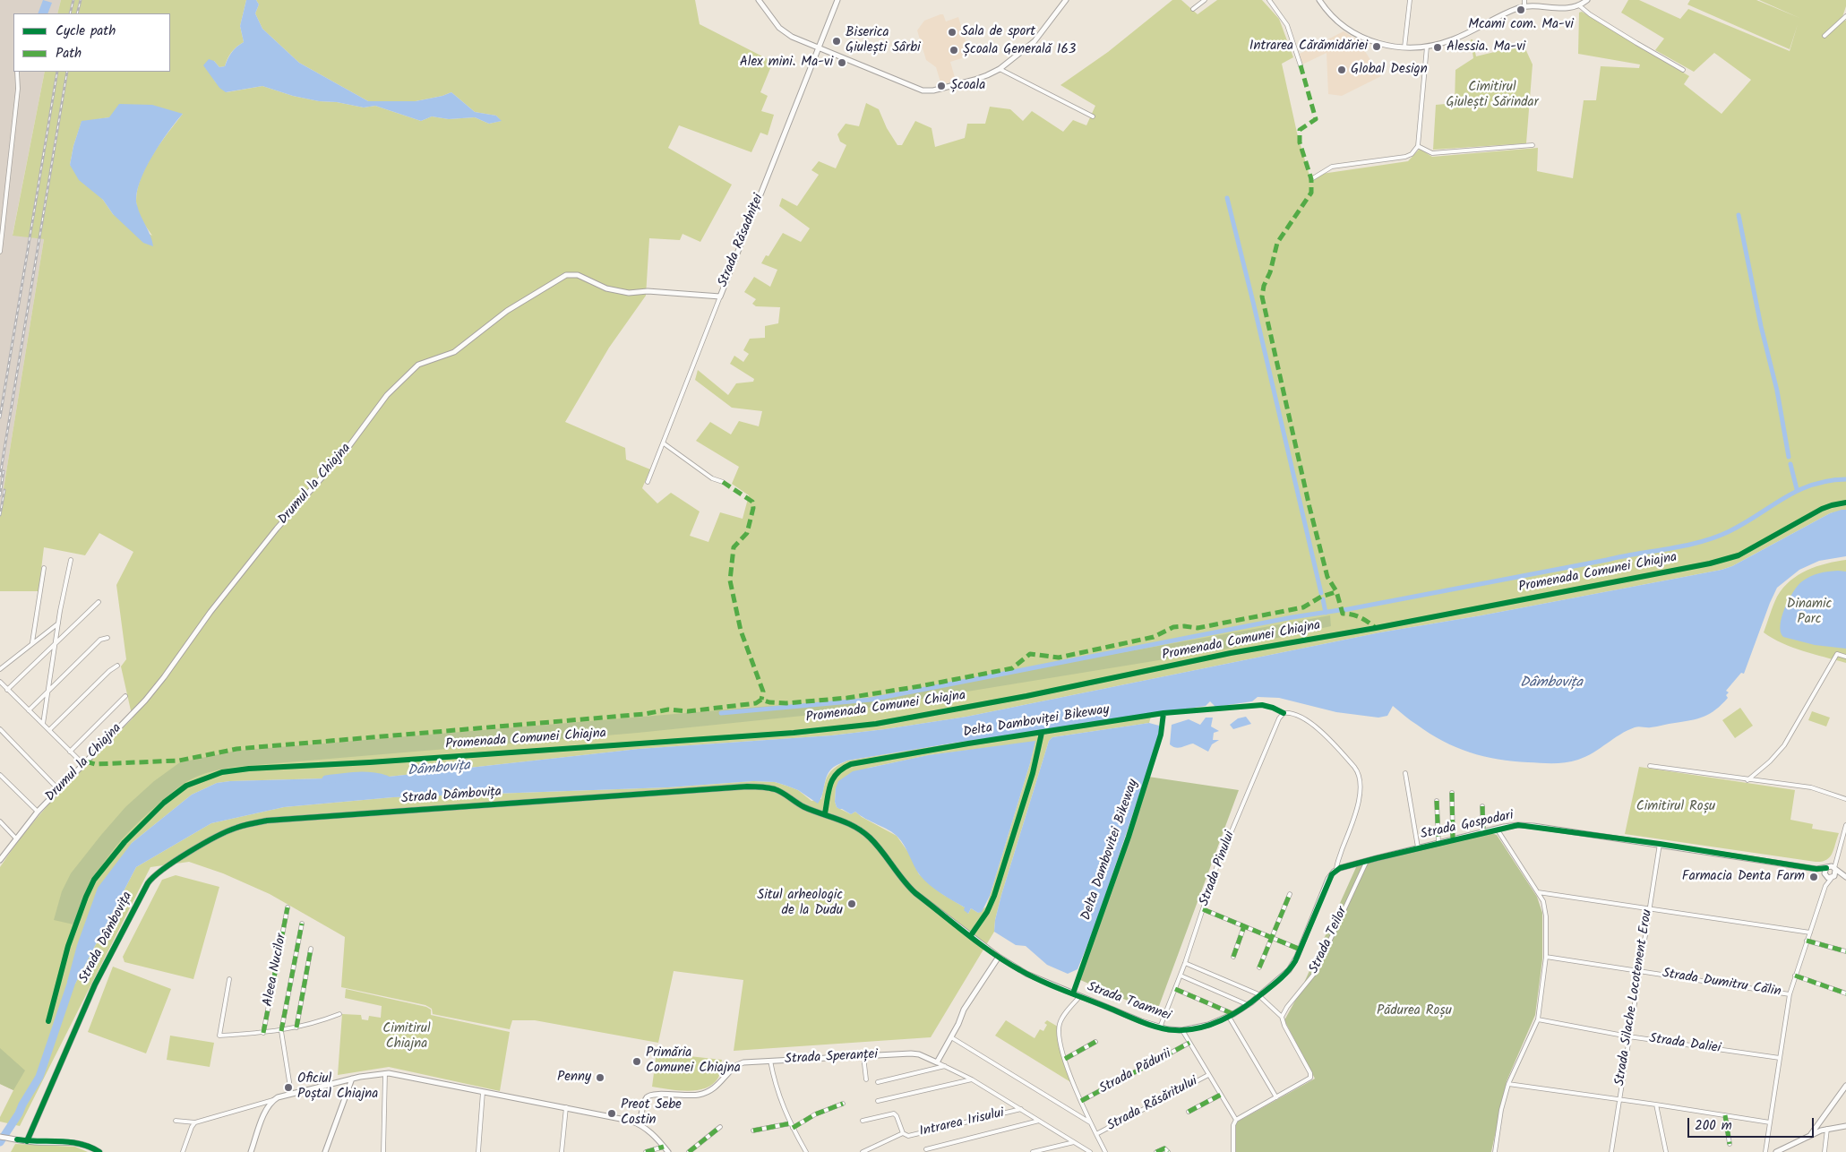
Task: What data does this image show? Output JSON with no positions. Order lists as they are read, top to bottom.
{
  "streets": {
    "street": [
      "Strada Răsadniței",
      "Drumul la Chiajna",
      "Strada Dâmbovița",
      "Strada Gospodari",
      "Strada Pinului",
      "Strada Teilor",
      "Aleea Nucilor",
      "Strada Dumitru Călin",
      "Strada Silache Locotenent Erou",
      "Strada Toamnei",
      "Strada Daliei",
      "Strada Speranței",
      "Strada Pădurii",
      "Strada Răsăritului",
      "Intrarea Irisului"
    ],
    "cycle path": ["Promenada Comunei Chiajna", "Delta Damboviței Bikeway", "Delta Dambovitei Bikeway"]
  },
  "crossings": [
    ["Strada Răsadniței", "Drumul la Chiajna"],
    ["Strada Dâmbovița", "Strada Toamnei"],
    ["Strada Gospodari", "Strada Pinului"],
    ["Strada Gospodari", "Strada Teilor"],
    ["Strada Gospodari", "Strada Silache Locotenent Erou"],
    ["Strada Pinului", "Strada Toamnei"],
    ["Strada Dumitru Călin", "Strada Silache Locotenent Erou"],
    ["Strada Silache Locotenent Erou", "Strada Daliei"],
    ["Strada Speranței", "Intrarea Irisului"]
  ],
  "water": ["Dâmbovița"],
  "parks": [
    "Cimitirul Giulești Sărindar",
    "Dinamic Parc",
    "Cimitirul Roșu",
    "Pădurea Roșu",
    "Cimitirul Chiajna"
  ],
  "places": [
    "Mcami com. Ma-vi",
    "Sala de sport",
    "Biserica Giulești Sârbi",
    "Intrarea Cărămidăriei",
    "Alessia. Ma-vi",
    "Școala Generală 163",
    "Alex mini. Ma-vi",
    "Global Design",
    "Școala",
    "Farmacia Denta Farm",
    "Situl arheologic de la Dudu",
    "Primăria Comunei Chiajna",
    "Penny",
    "Oficiul Poștal Chiajna",
    "Preot Sebe Costin"
  ],
  "legend": ["Cycle path", "Path"],
  "scale_bar": "200 m"
}
